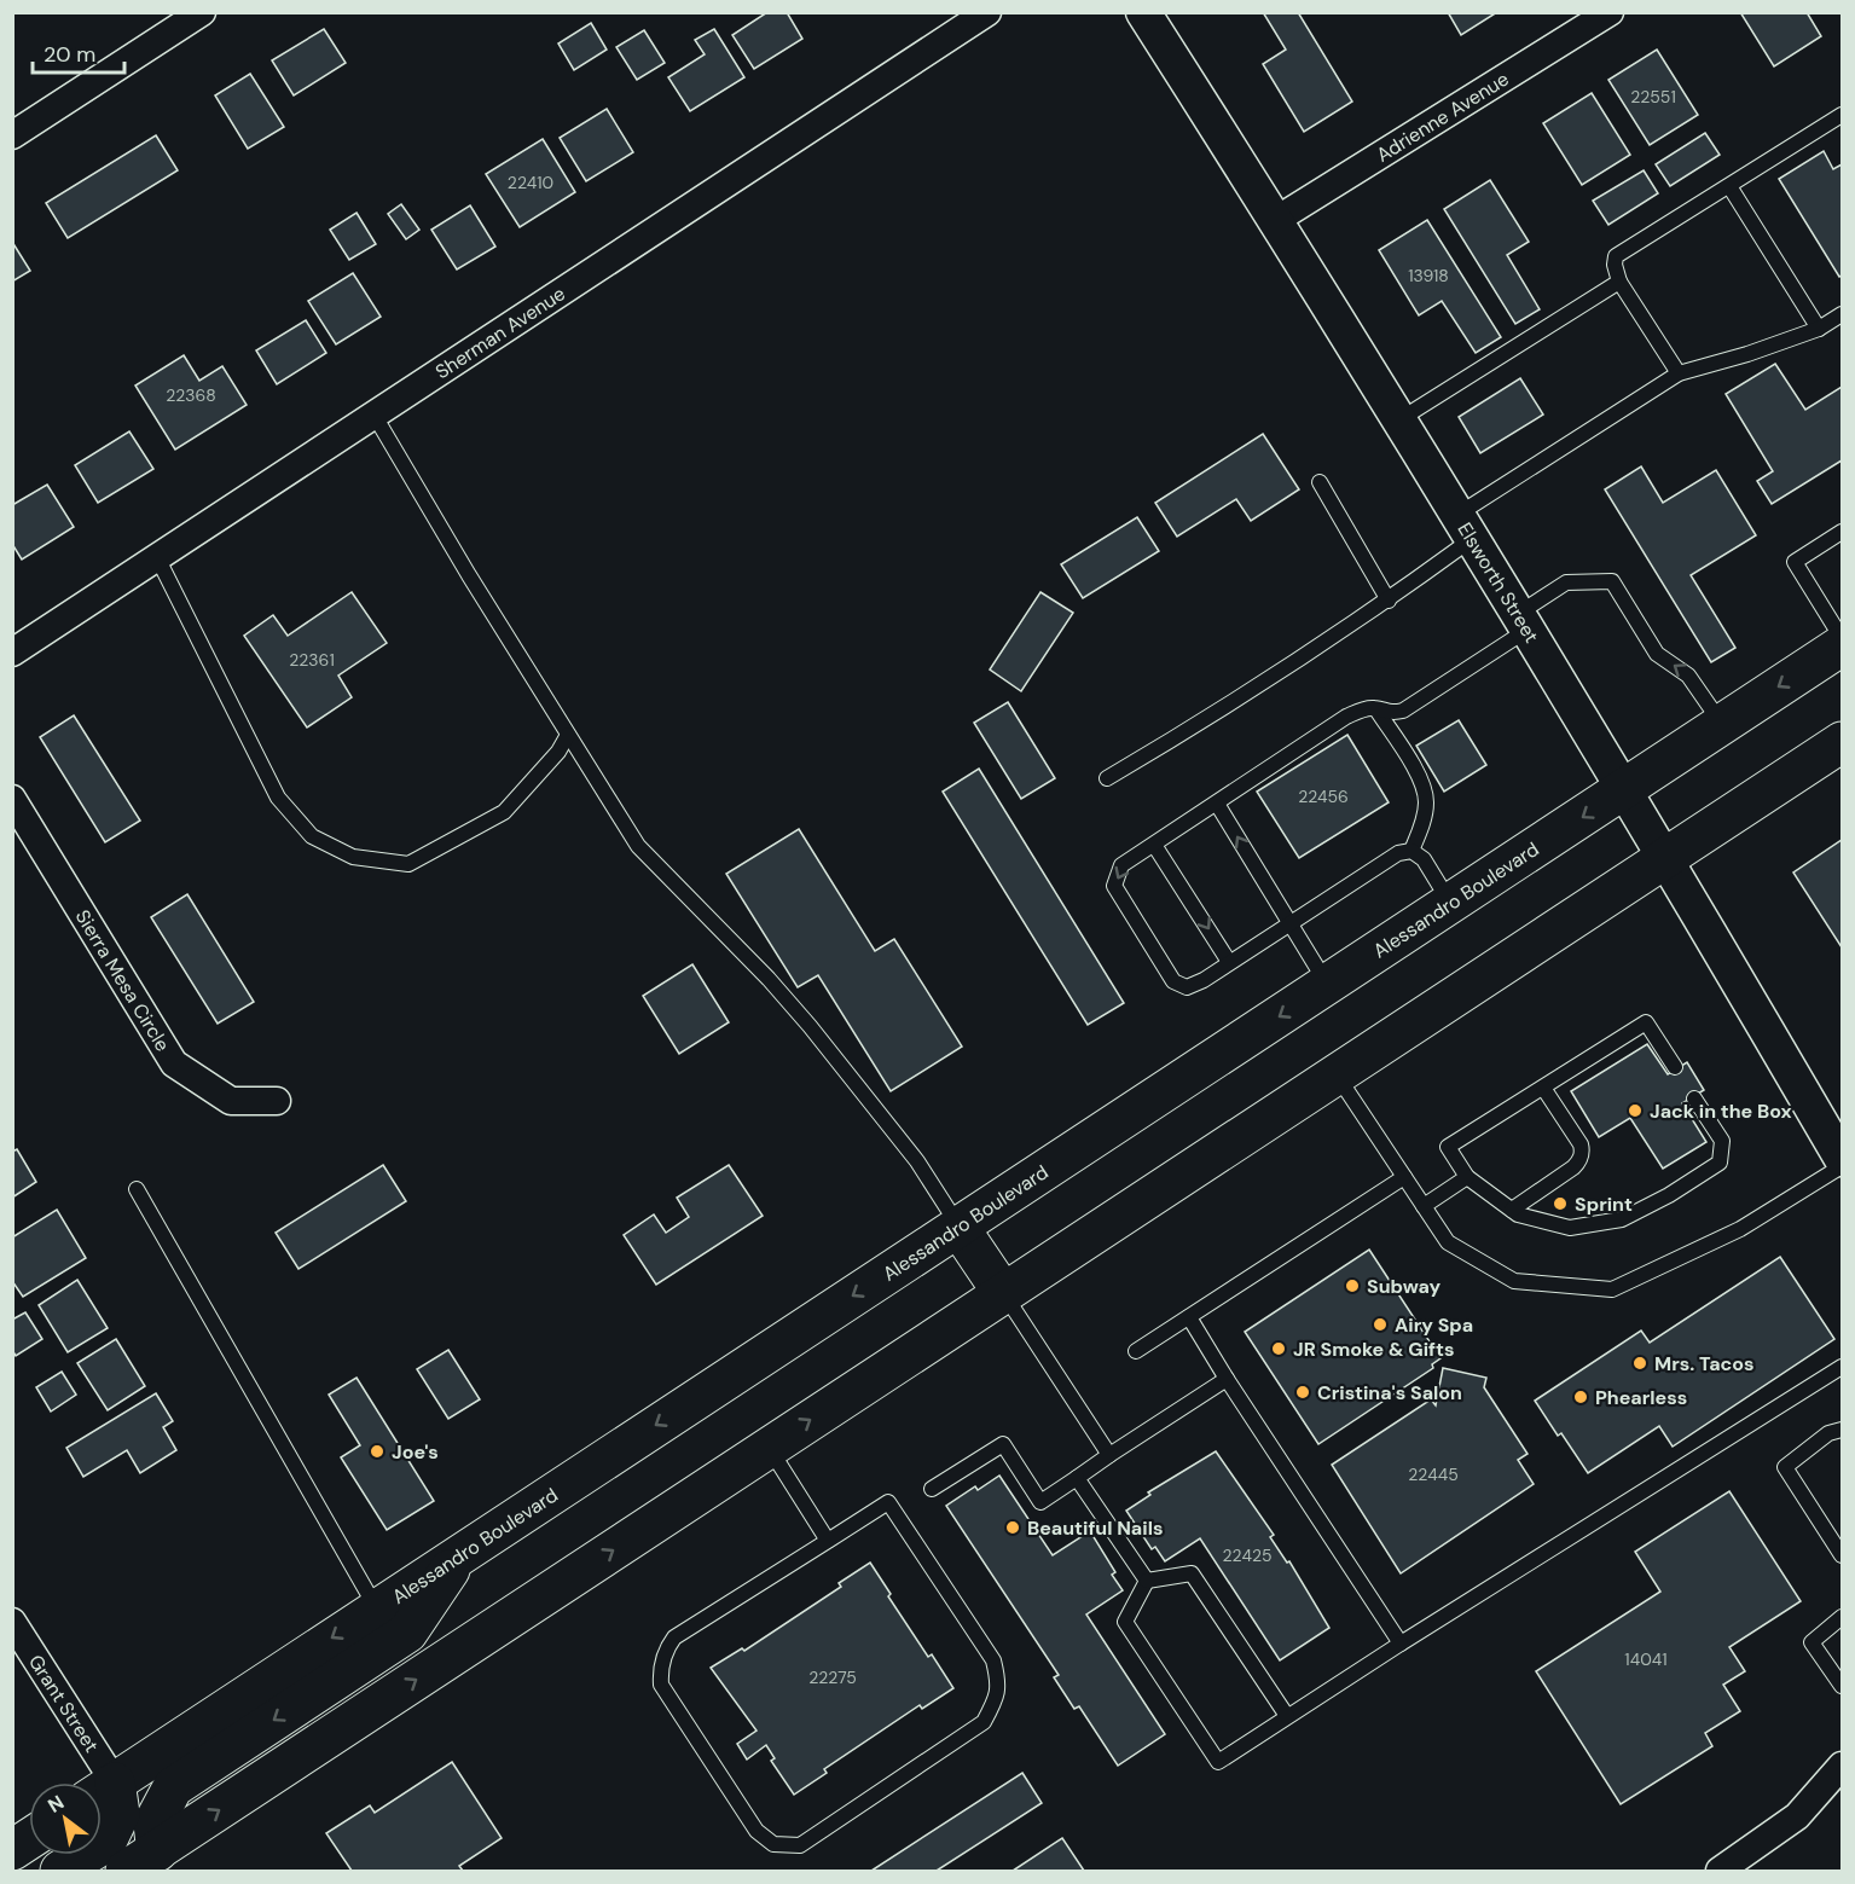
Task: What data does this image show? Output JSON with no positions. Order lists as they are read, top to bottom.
{
  "streets": {
    "main road": ["Alessandro Boulevard"],
    "street": [
      "Adrienne Avenue",
      "Sherman Avenue",
      "Elsworth Street",
      "Sierra Mesa Circle",
      "Grant Street"
    ]
  },
  "crossings": [
    ["Adrienne Avenue", "Elsworth Street"],
    ["Elsworth Street", "Alessandro Boulevard"]
  ],
  "places": [
    "Jack in the Box",
    "Sprint",
    "Subway",
    "Airy Spa",
    "JR Smoke & Gifts",
    "Mrs. Tacos",
    "Cristina's Salon",
    "Phearless",
    "Joe's",
    "Beautiful Nails"
  ],
  "house_numbers": [
    "22551",
    "22410",
    "13918",
    "22368",
    "22361",
    "22456",
    "22445",
    "22425",
    "14041",
    "22275"
  ],
  "scale_bar": "20 m",
  "north": "top left"
}
